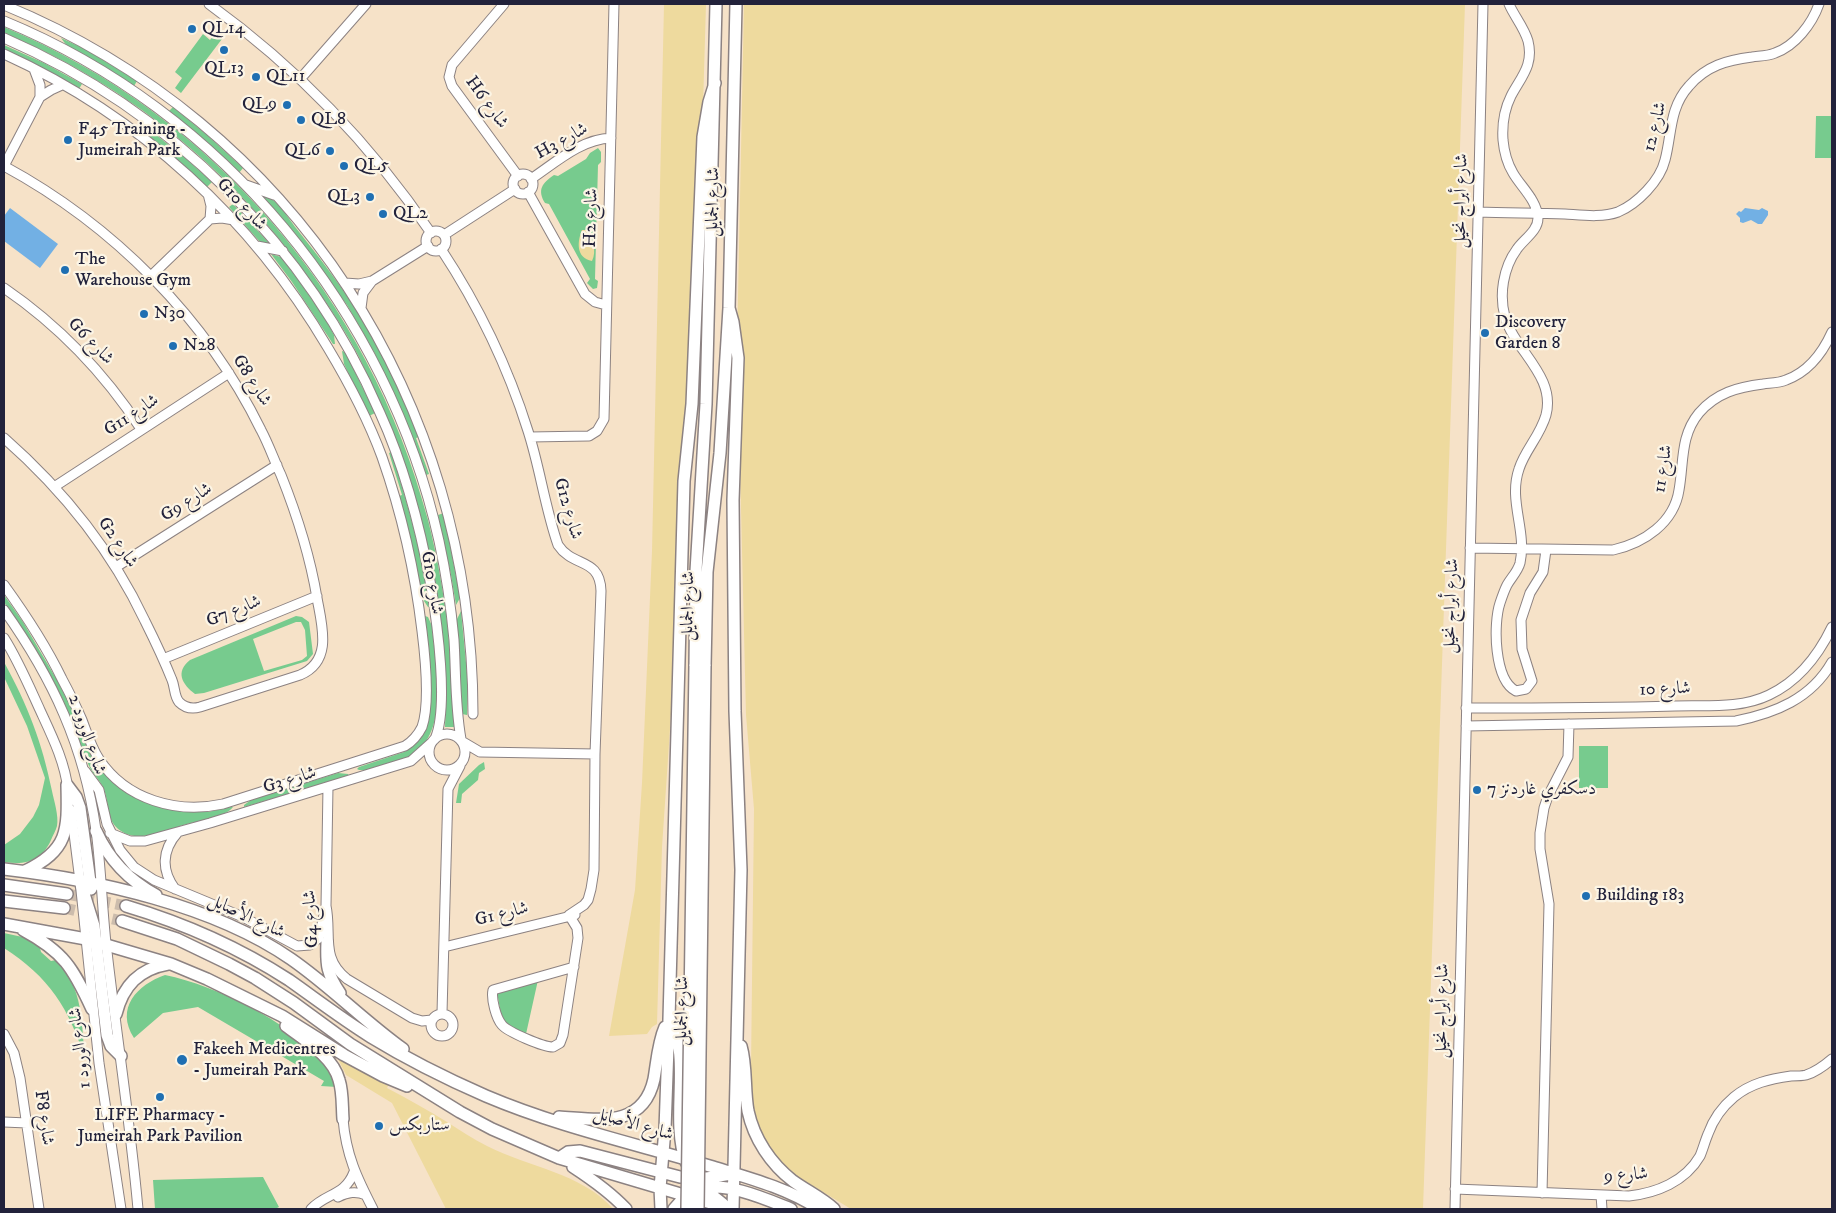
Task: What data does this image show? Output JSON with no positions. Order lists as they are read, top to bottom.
{
  "streets": {
    "main road": ["شارع الجمايل", "شارع الأصايل"],
    "street": [
      "H6 شارع",
      "شارع 12",
      "H3 شارع",
      "شارع أبراج نخيل",
      "G10 شارع",
      "H2 شارع",
      "G6 شارع",
      "G8 شارع",
      "G11 شارع",
      "شارع 11",
      "G9 شارع",
      "G12 شارع",
      "G2 شارع",
      "G7 شارع",
      "شارع 10",
      "شارع الورود 2",
      "G3 شارع",
      "G1 شارع",
      "G4 شارع",
      "شارع الورود 1",
      "F8 شارع",
      "شارع 9"
    ]
  },
  "crossings": [
    ["H6 شارع", "H3 شارع"],
    ["شارع 12", "شارع أبراج نخيل"],
    ["H3 شارع", "H2 شارع"],
    ["شارع أبراج نخيل", "شارع 11"],
    ["شارع أبراج نخيل", "شارع 10"],
    ["شارع أبراج نخيل", "شارع 9"],
    ["G10 شارع", "G3 شارع"],
    ["H2 شارع", "G12 شارع"],
    ["G6 شارع", "G11 شارع"],
    ["G8 شارع", "G11 شارع"],
    ["G8 شارع", "G9 شارع"],
    ["G8 شارع", "G2 شارع"],
    ["G8 شارع", "G7 شارع"],
    ["G11 شارع", "G2 شارع"],
    ["G9 شارع", "G2 شارع"],
    ["G12 شارع", "G1 شارع"],
    ["G2 شارع", "G7 شارع"],
    ["شارع الورود 2", "شارع الأصايل"],
    ["شارع الورود 2", "شارع الورود 1"],
    ["G3 شارع", "G4 شارع"],
    ["شارع الأصايل", "شارع الورود 1"]
  ],
  "places": [
    "QL14",
    "QL13",
    "QL11",
    "QL9",
    "QL8",
    "F45 Training - Jumeirah Park",
    "QL6",
    "QL5",
    "QL3",
    "QL2",
    "The Warehouse Gym",
    "N30",
    "Discovery Garden 8",
    "N28",
    "دسكفري غاردنز 7",
    "Building 183",
    "Fakeeh Medicentres - Jumeirah Park",
    "LIFE Pharmacy - Jumeirah Park Pavilion",
    "ستاربكس"
  ]
}
